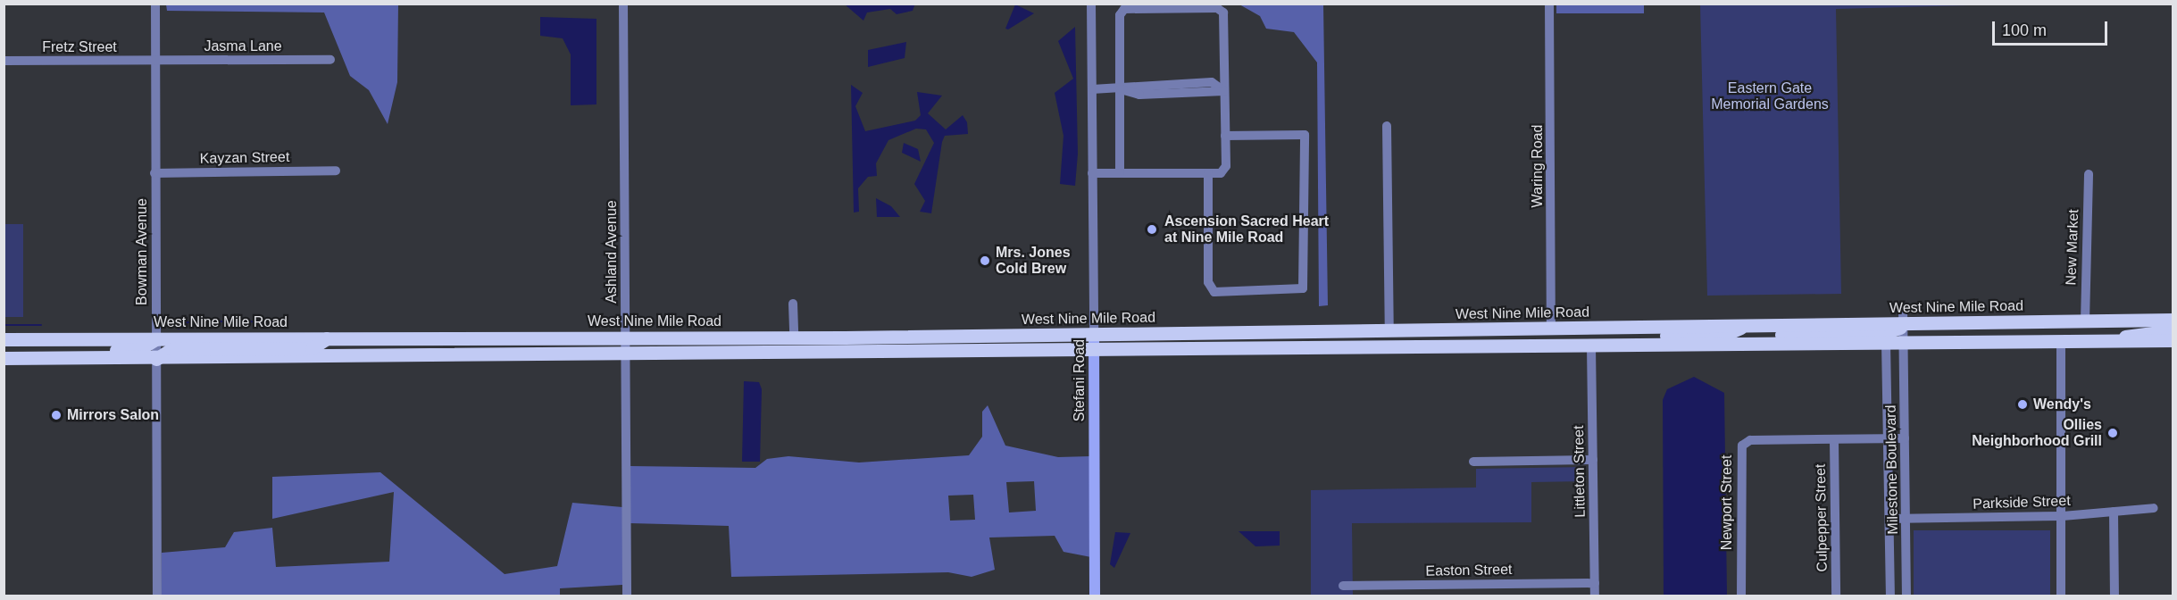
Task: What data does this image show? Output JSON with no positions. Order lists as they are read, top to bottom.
{
  "streets": {
    "main road": ["West Nine Mile Road"],
    "street": [
      "Jasma Lane",
      "Fretz Street",
      "Kayzan Street",
      "Waring Road",
      "New Market",
      "Bowman Avenue",
      "Ashland Avenue",
      "Stefani Road",
      "Milestone Boulevard",
      "Littleton Street",
      "Newport Street",
      "Parkside Street",
      "Culpepper Street",
      "Easton Street"
    ]
  },
  "crossings": [
    ["Jasma Lane", "Fretz Street"],
    ["Jasma Lane", "Bowman Avenue"],
    ["Fretz Street", "Bowman Avenue"],
    ["Kayzan Street", "Bowman Avenue"],
    ["Waring Road", "West Nine Mile Road"],
    ["New Market", "West Nine Mile Road"],
    ["Bowman Avenue", "West Nine Mile Road"],
    ["Ashland Avenue", "West Nine Mile Road"],
    ["West Nine Mile Road", "Stefani Road"],
    ["West Nine Mile Road", "Milestone Boulevard"],
    ["Milestone Boulevard", "Newport Street"],
    ["Milestone Boulevard", "Parkside Street"],
    ["Littleton Street", "Easton Street"],
    ["Newport Street", "Culpepper Street"]
  ],
  "parks": ["Eastern Gate Memorial Gardens"],
  "places": [
    "Ascension Sacred Heart at Nine Mile Road",
    "Mrs. Jones Cold Brew",
    "Wendy's",
    "Mirrors Salon",
    "Ollies Neighborhood Grill"
  ],
  "scale_bar": "100 m"
}
